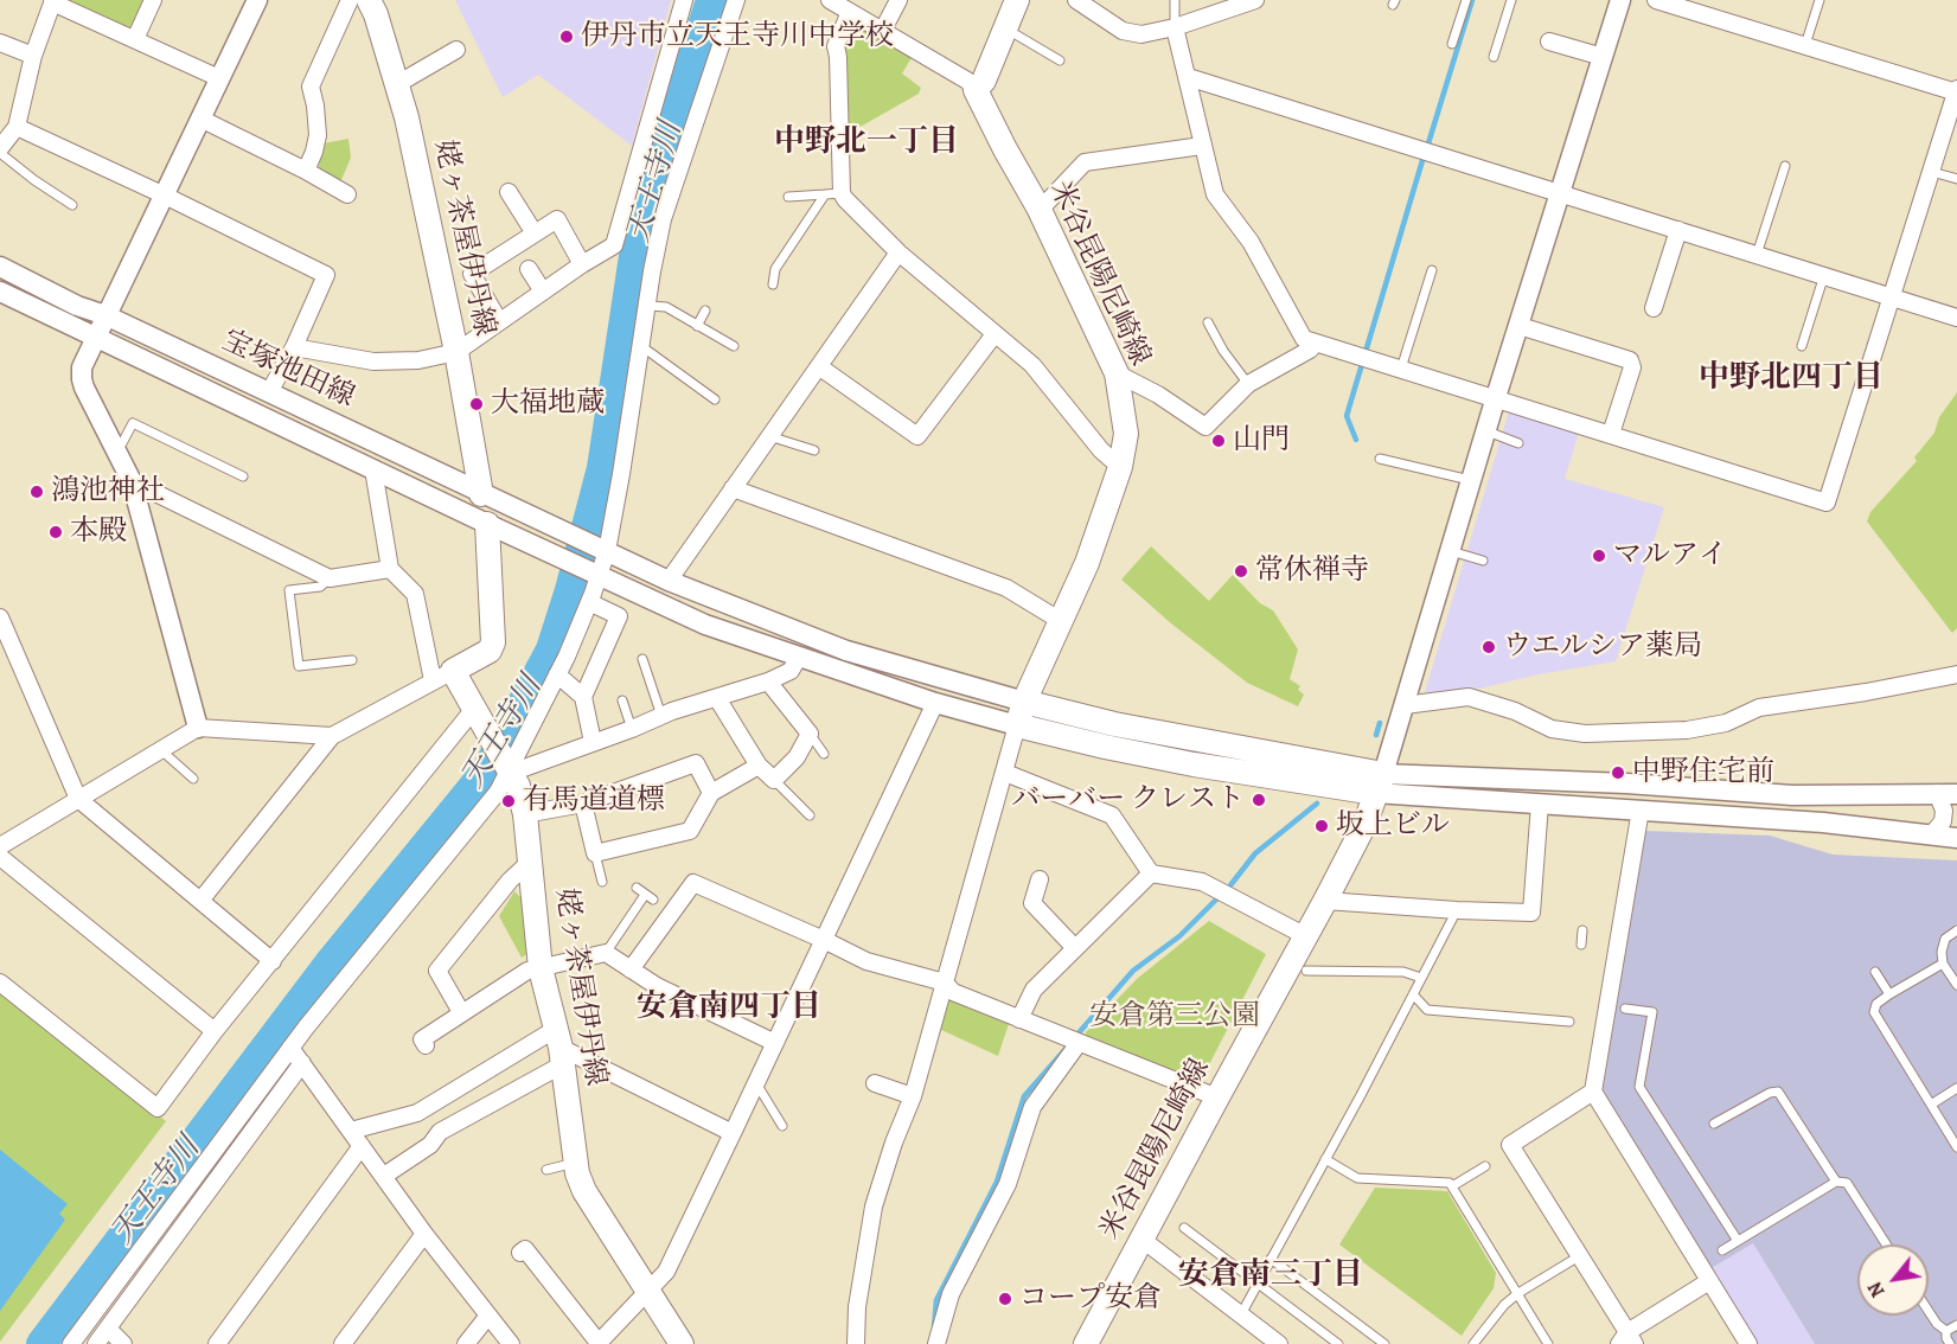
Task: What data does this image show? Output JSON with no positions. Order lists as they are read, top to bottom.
{
  "streets": {
    "main road": ["姥ヶ茶屋伊丹線", "米谷昆陽尼崎線"],
    "street": ["宝塚池田線"]
  },
  "crossings": [
    ["姥ヶ茶屋伊丹線", "宝塚池田線"],
    ["米谷昆陽尼崎線", "宝塚池田線"]
  ],
  "districts": [
    "中野北一丁目",
    "中野北四丁目",
    "安倉南四丁目",
    "安倉南三丁目"
  ],
  "water": ["天王寺川"],
  "parks": ["安倉第三公園"],
  "places": [
    "伊丹市立天王寺川中学校",
    "大福地蔵",
    "山門",
    "鴻池神社",
    "本殿",
    "マルアイ",
    "常休禅寺",
    "ウエルシア薬局",
    "中野住宅前",
    "バーバー クレスト",
    "有馬道道標",
    "坂上ビル",
    "コープ安倉"
  ],
  "north": "bottom left"
}
